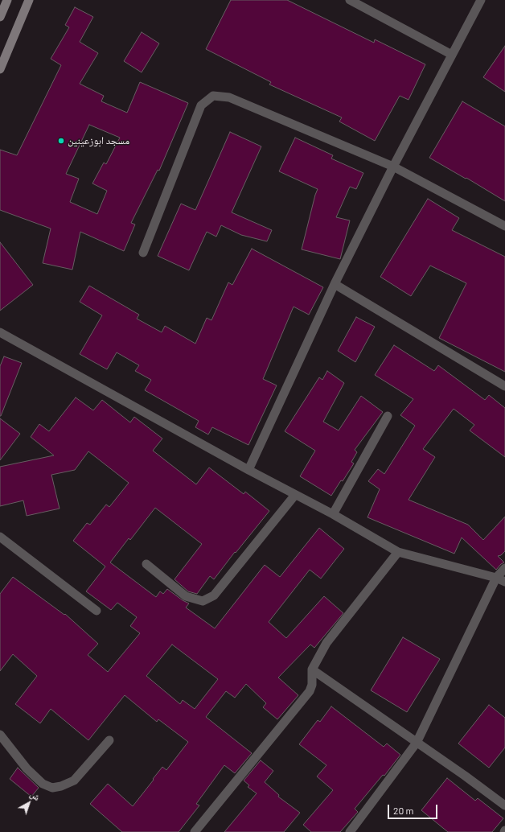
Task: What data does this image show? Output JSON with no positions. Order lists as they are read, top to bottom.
{
  "places": ["مسجد ابوزعينين"],
  "scale_bar": "20 m",
  "north": "top right"
}
